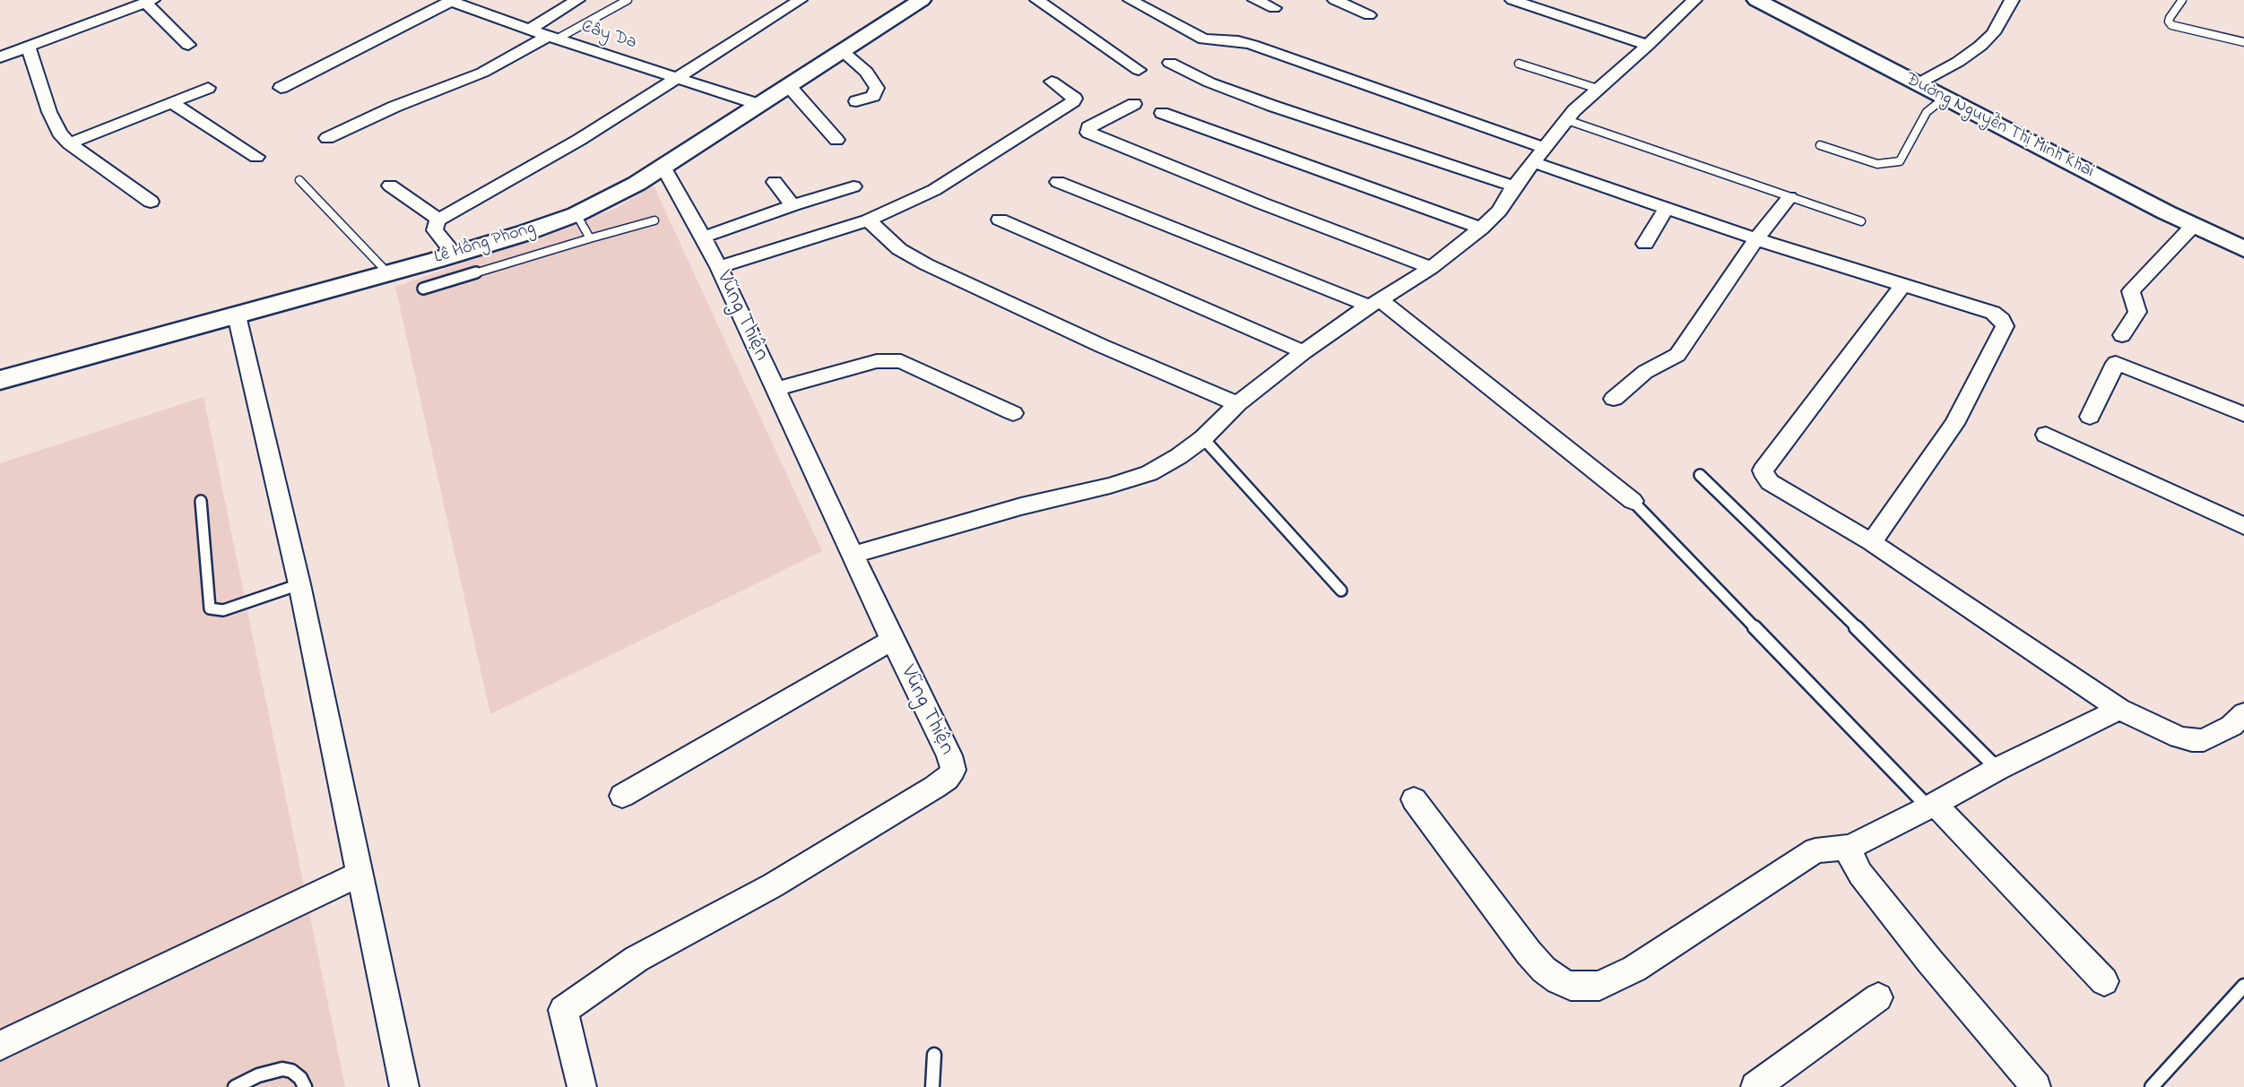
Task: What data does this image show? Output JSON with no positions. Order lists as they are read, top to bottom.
{
  "streets": {
    "main road": ["Đường Nguyễn Thị Minh Khai", "Lê Hồng Phong"],
    "street": ["Cây Da", "Vũng Thiện"]
  },
  "crossings": [
    ["Cây Da", "Lê Hồng Phong"],
    ["Lê Hồng Phong", "Vũng Thiện"]
  ]
}
